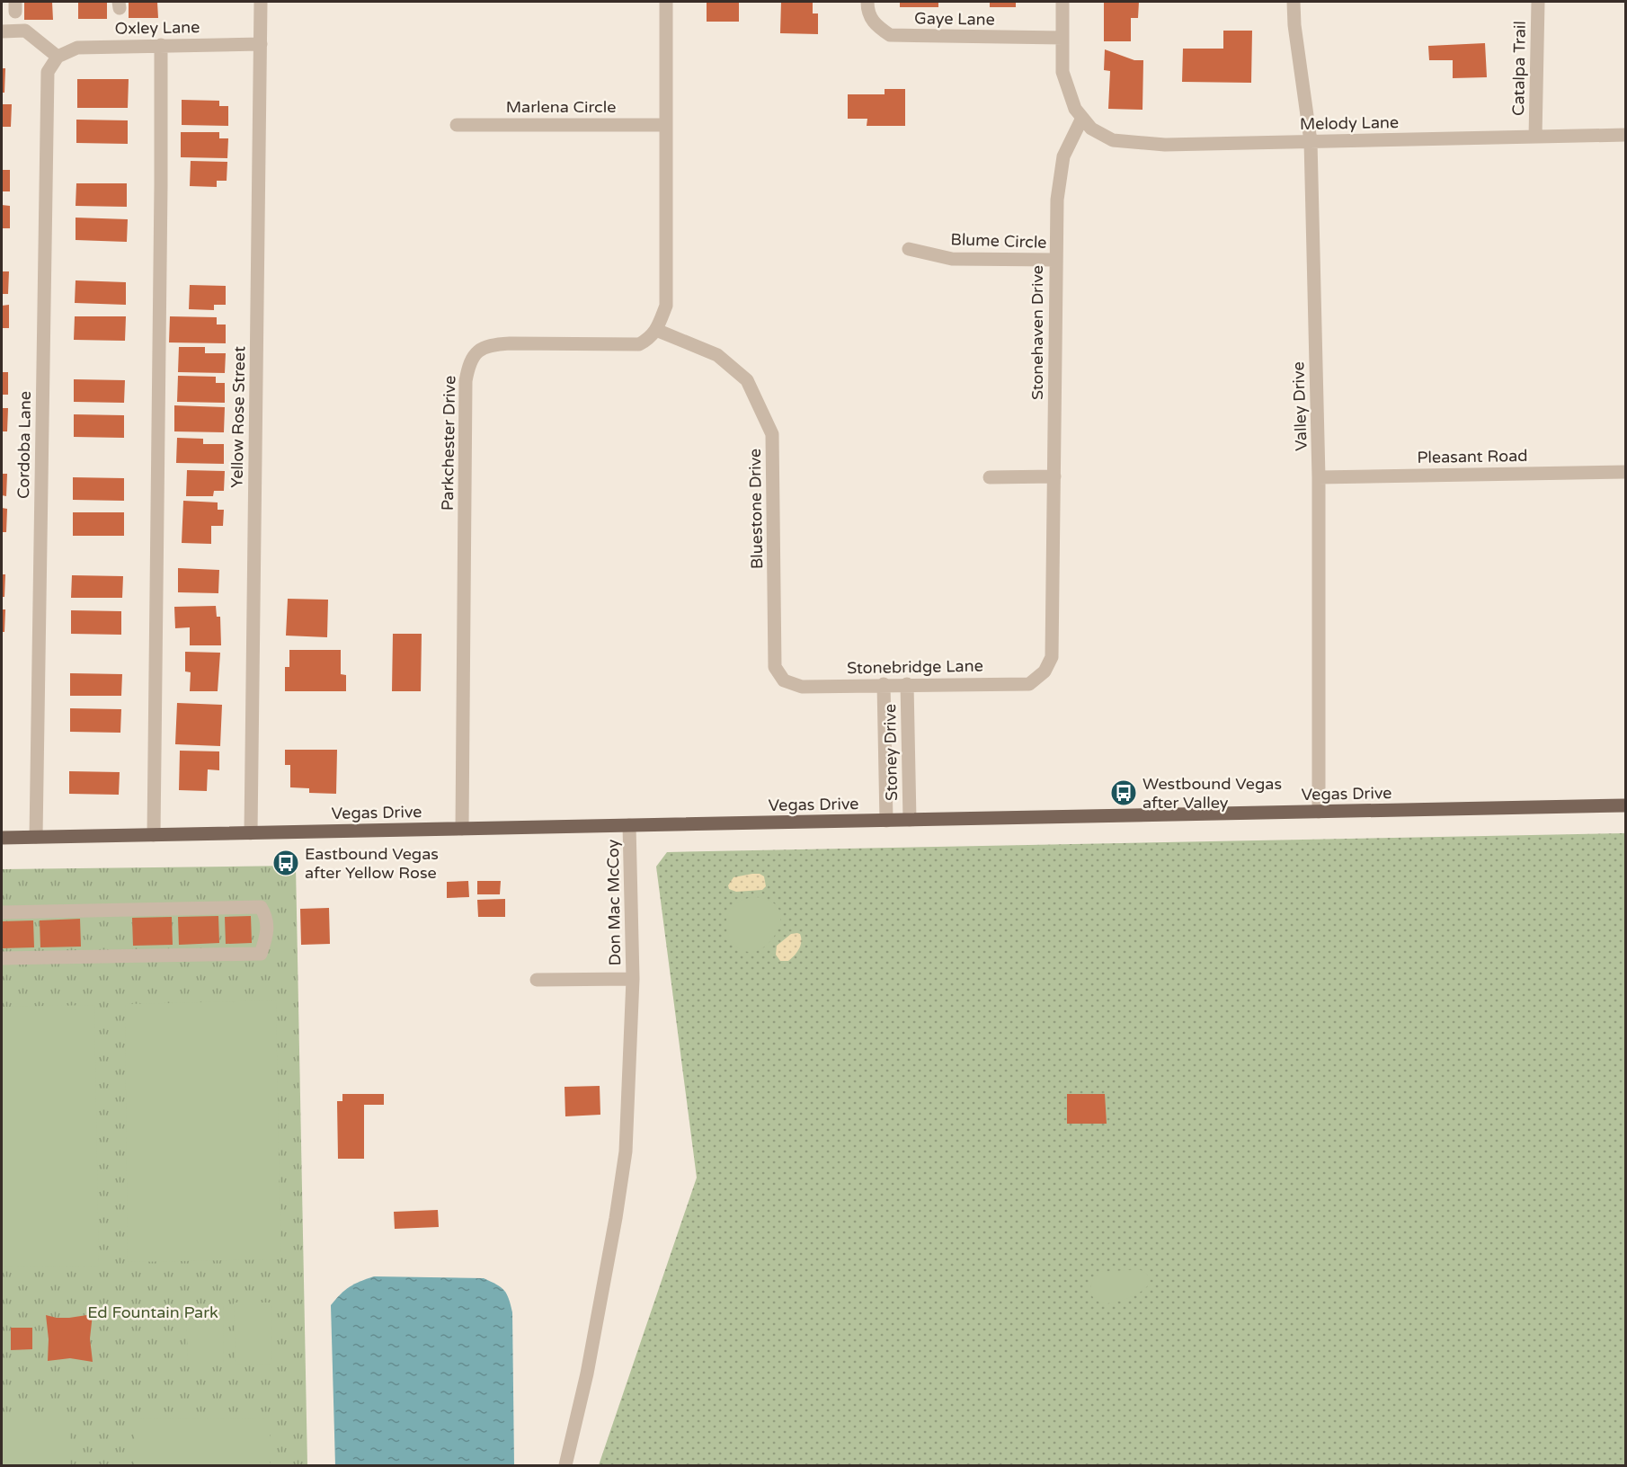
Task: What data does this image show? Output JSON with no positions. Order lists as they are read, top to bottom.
{
  "streets": {
    "main road": ["Vegas Drive"],
    "street": [
      "Gaye Lane",
      "Oxley Lane",
      "Catalpa Trail",
      "Marlena Circle",
      "Melody Lane",
      "Blume Circle",
      "Stonehaven Drive",
      "Valley Drive",
      "Yellow Rose Street",
      "Parkchester Drive",
      "Cordoba Lane",
      "Pleasant Road",
      "Bluestone Drive",
      "Stonebridge Lane",
      "Stoney Drive",
      "Don Mac McCoy"
    ]
  },
  "crossings": [
    ["Oxley Lane", "Yellow Rose Street"],
    ["Oxley Lane", "Cordoba Lane"],
    ["Catalpa Trail", "Melody Lane"],
    ["Melody Lane", "Stonehaven Drive"],
    ["Melody Lane", "Valley Drive"],
    ["Blume Circle", "Stonehaven Drive"],
    ["Stonehaven Drive", "Stonebridge Lane"],
    ["Valley Drive", "Pleasant Road"],
    ["Valley Drive", "Vegas Drive"],
    ["Yellow Rose Street", "Vegas Drive"],
    ["Parkchester Drive", "Bluestone Drive"],
    ["Parkchester Drive", "Vegas Drive"],
    ["Cordoba Lane", "Vegas Drive"],
    ["Bluestone Drive", "Stonebridge Lane"],
    ["Stonebridge Lane", "Stoney Drive"],
    ["Stoney Drive", "Vegas Drive"],
    ["Vegas Drive", "Don Mac McCoy"]
  ],
  "parks": ["Ed Fountain Park"],
  "places": {
    "bus stop": ["Westbound Vegas after Valley", "Eastbound Vegas after Yellow Rose"]
  }
}
